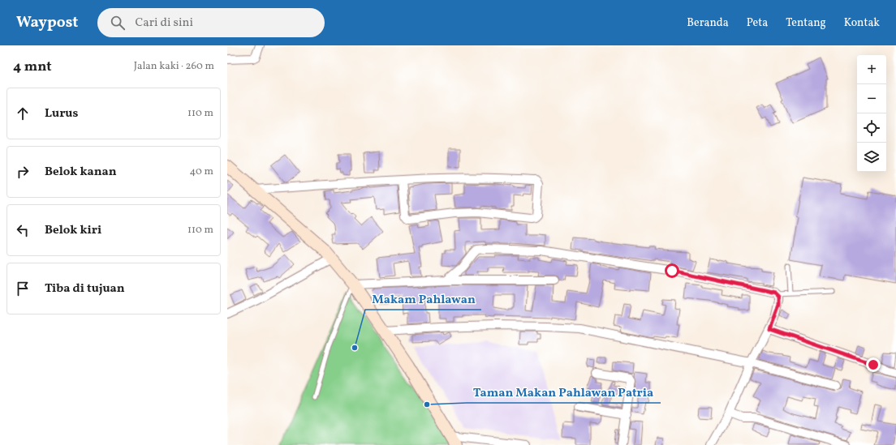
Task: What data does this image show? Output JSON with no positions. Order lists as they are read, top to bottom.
{
  "places": ["Makam Pahlawan", "Taman Makan Pahlawan Patria"],
  "page": {
    "header": "Waypost",
    "search": "Cari di sini",
    "nav": [
      "Beranda",
      "Peta",
      "Tentang",
      "Kontak"
    ],
    "heading": ["4 mnt", "Jalan kaki · 260 m"],
    "map_buttons": ["+", "−"],
    "list": [
      ["Lurus", "110 m"],
      ["Belok kanan", "40 m"],
      ["Belok kiri", "110 m"],
      "Tiba di tujuan"
    ]
  }
}
